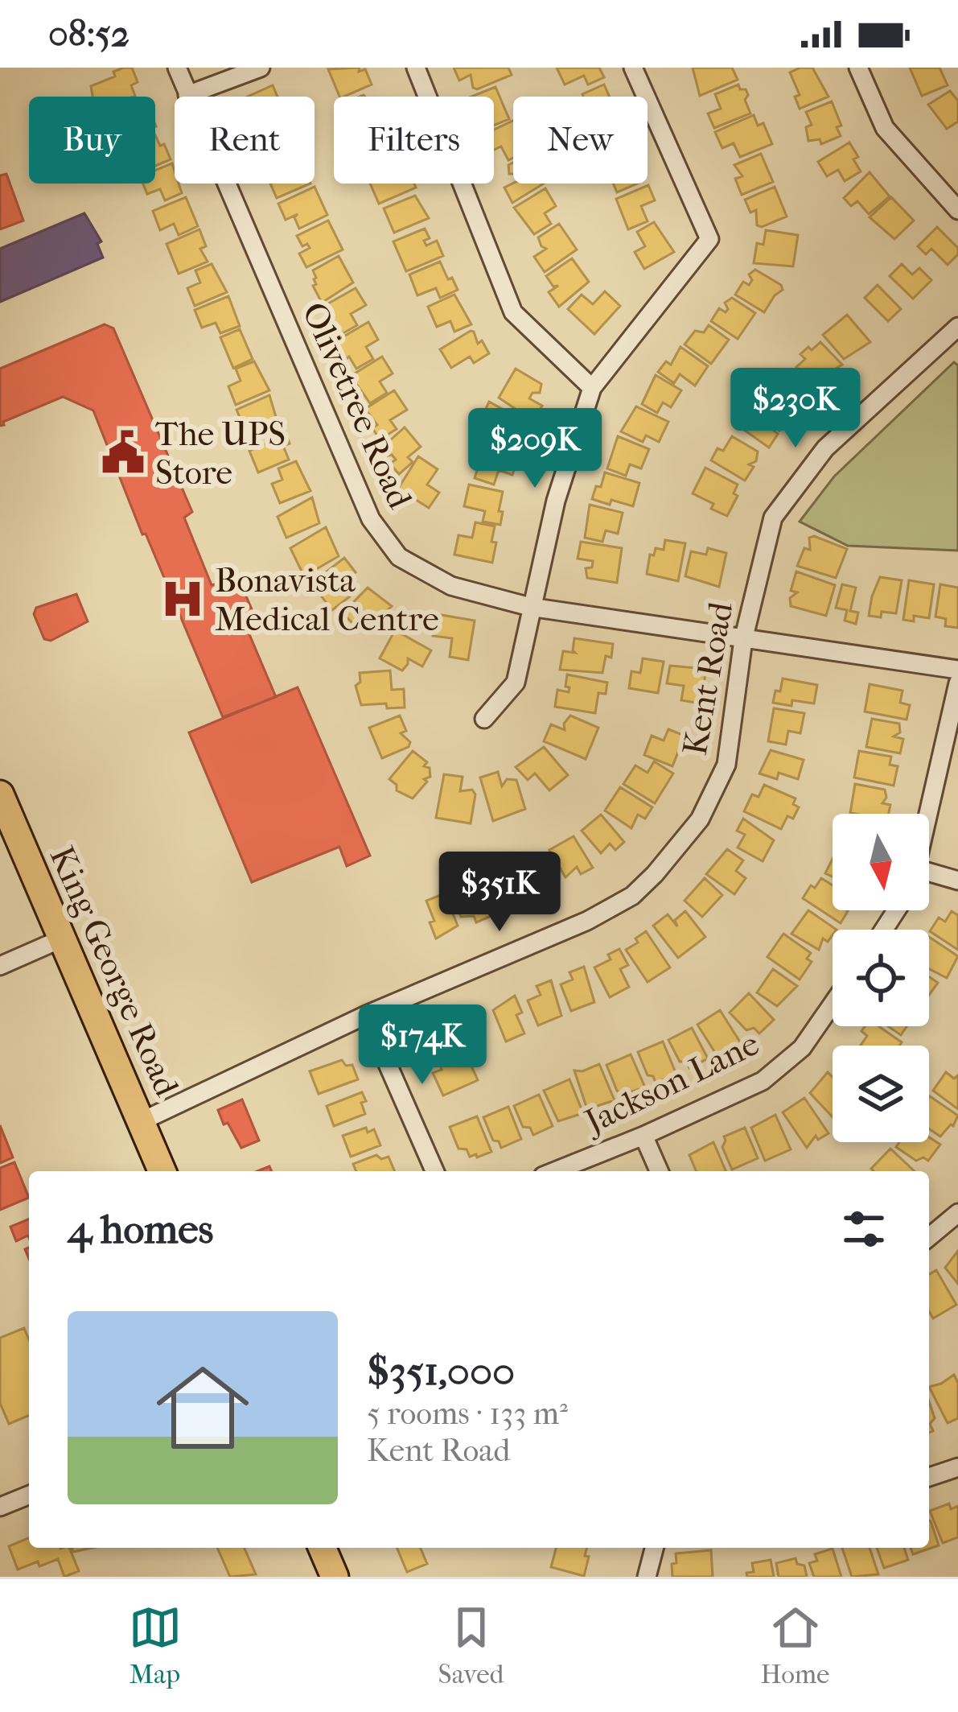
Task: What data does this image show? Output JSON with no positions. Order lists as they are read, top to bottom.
{
  "streets": {
    "main road": ["King George Road"],
    "street": ["Olivetree Road", "Kent Road", "Jackson Lane"]
  },
  "crossings": [
    ["Olivetree Road", "Kent Road"],
    ["Kent Road", "King George Road"]
  ],
  "places": {
    "public building": ["The UPS Store"],
    "hospital": ["Bonavista Medical Centre"]
  },
  "north": "bottom",
  "page": {
    "status": "08:52",
    "chip": [
      "Buy",
      "Rent",
      "Filters",
      "New"
    ],
    "price": [
      "$230K",
      "$209K",
      "$351K",
      "$174K"
    ],
    "heading": "4 homes",
    "list": [
      {
        "name": "$351,000",
        "note": "5 rooms · 133 m² · Kent Road"
      }
    ],
    "tabs": ["Map", "Saved", "Home"]
  }
}
